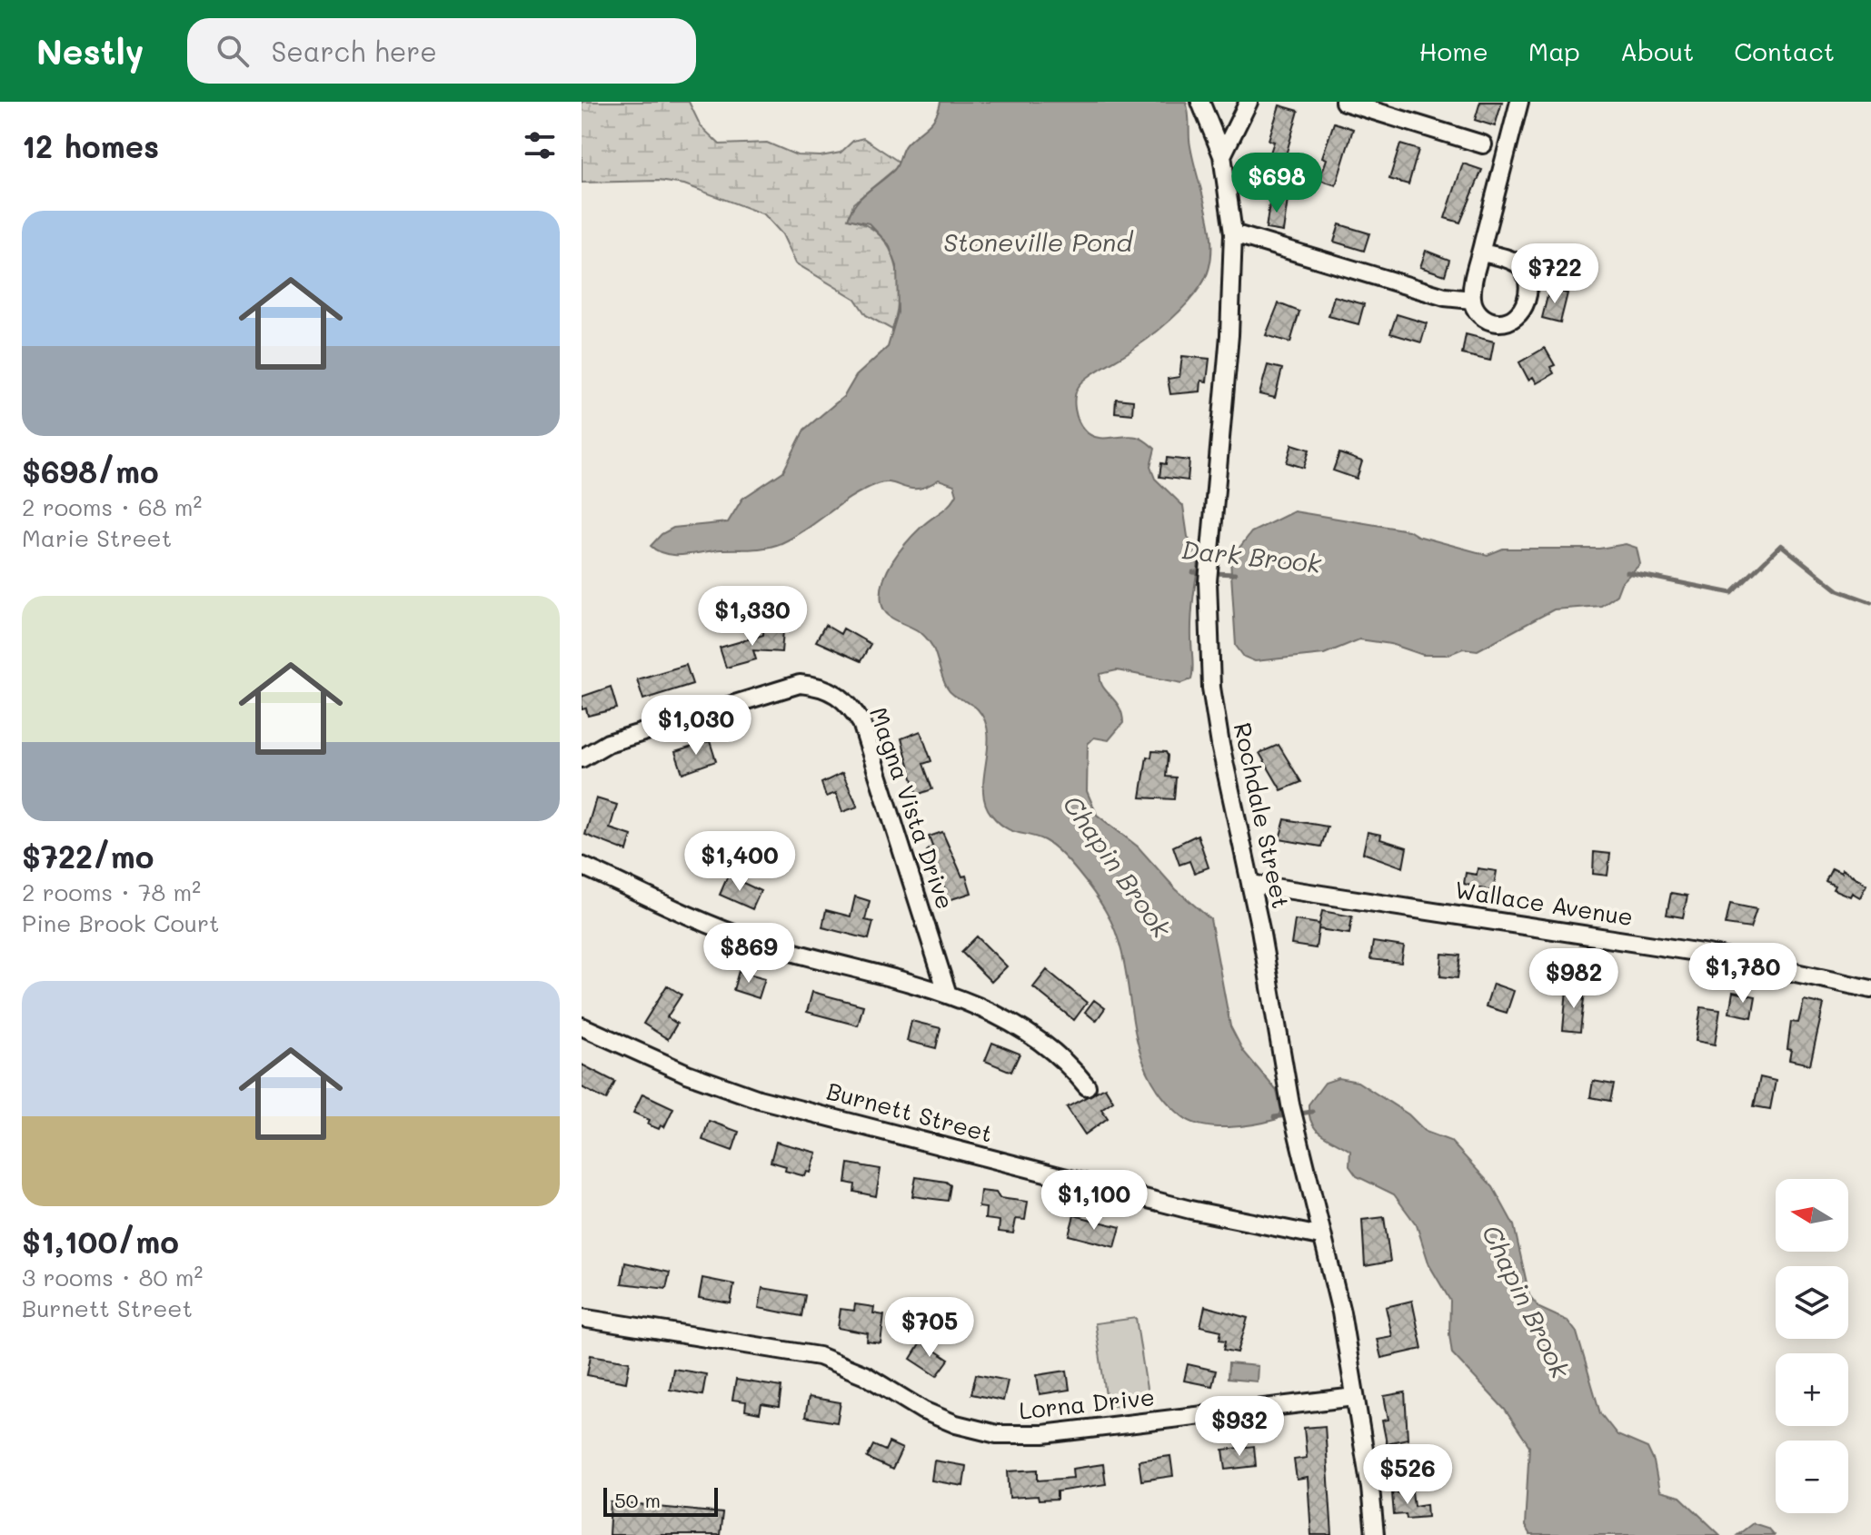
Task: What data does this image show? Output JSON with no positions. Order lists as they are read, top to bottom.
{
  "streets": {
    "street": [
      "Magna Vista Drive",
      "Rochdale Street",
      "Wallace Avenue",
      "Burnett Street",
      "Lorna Drive"
    ]
  },
  "crossings": [
    ["Rochdale Street", "Wallace Avenue"],
    ["Rochdale Street", "Burnett Street"],
    ["Rochdale Street", "Lorna Drive"]
  ],
  "water": ["Stoneville Pond", "Dark Brook", "Chapin Brook"],
  "scale_bar": "50 m",
  "north": "left",
  "page": {
    "header": "Nestly",
    "search": "Search here",
    "nav": [
      "Home",
      "Map",
      "About",
      "Contact"
    ],
    "heading": "12 homes",
    "price": [
      "$698",
      "$722",
      "$1,330",
      "$1,030",
      "$1,400",
      "$869",
      "$1,780",
      "$982",
      "$1,100",
      "$705",
      "$932",
      "$526"
    ],
    "list": [
      {
        "name": "$698/mo",
        "note": "2 rooms · 68 m² · Marie Street"
      },
      {
        "name": "$722/mo",
        "note": "2 rooms · 78 m² · Pine Brook Court"
      },
      {
        "name": "$1,100/mo",
        "note": "3 rooms · 80 m² · Burnett Street"
      }
    ],
    "map_buttons": ["+", "−"],
    "scale": "50 m"
  }
}
